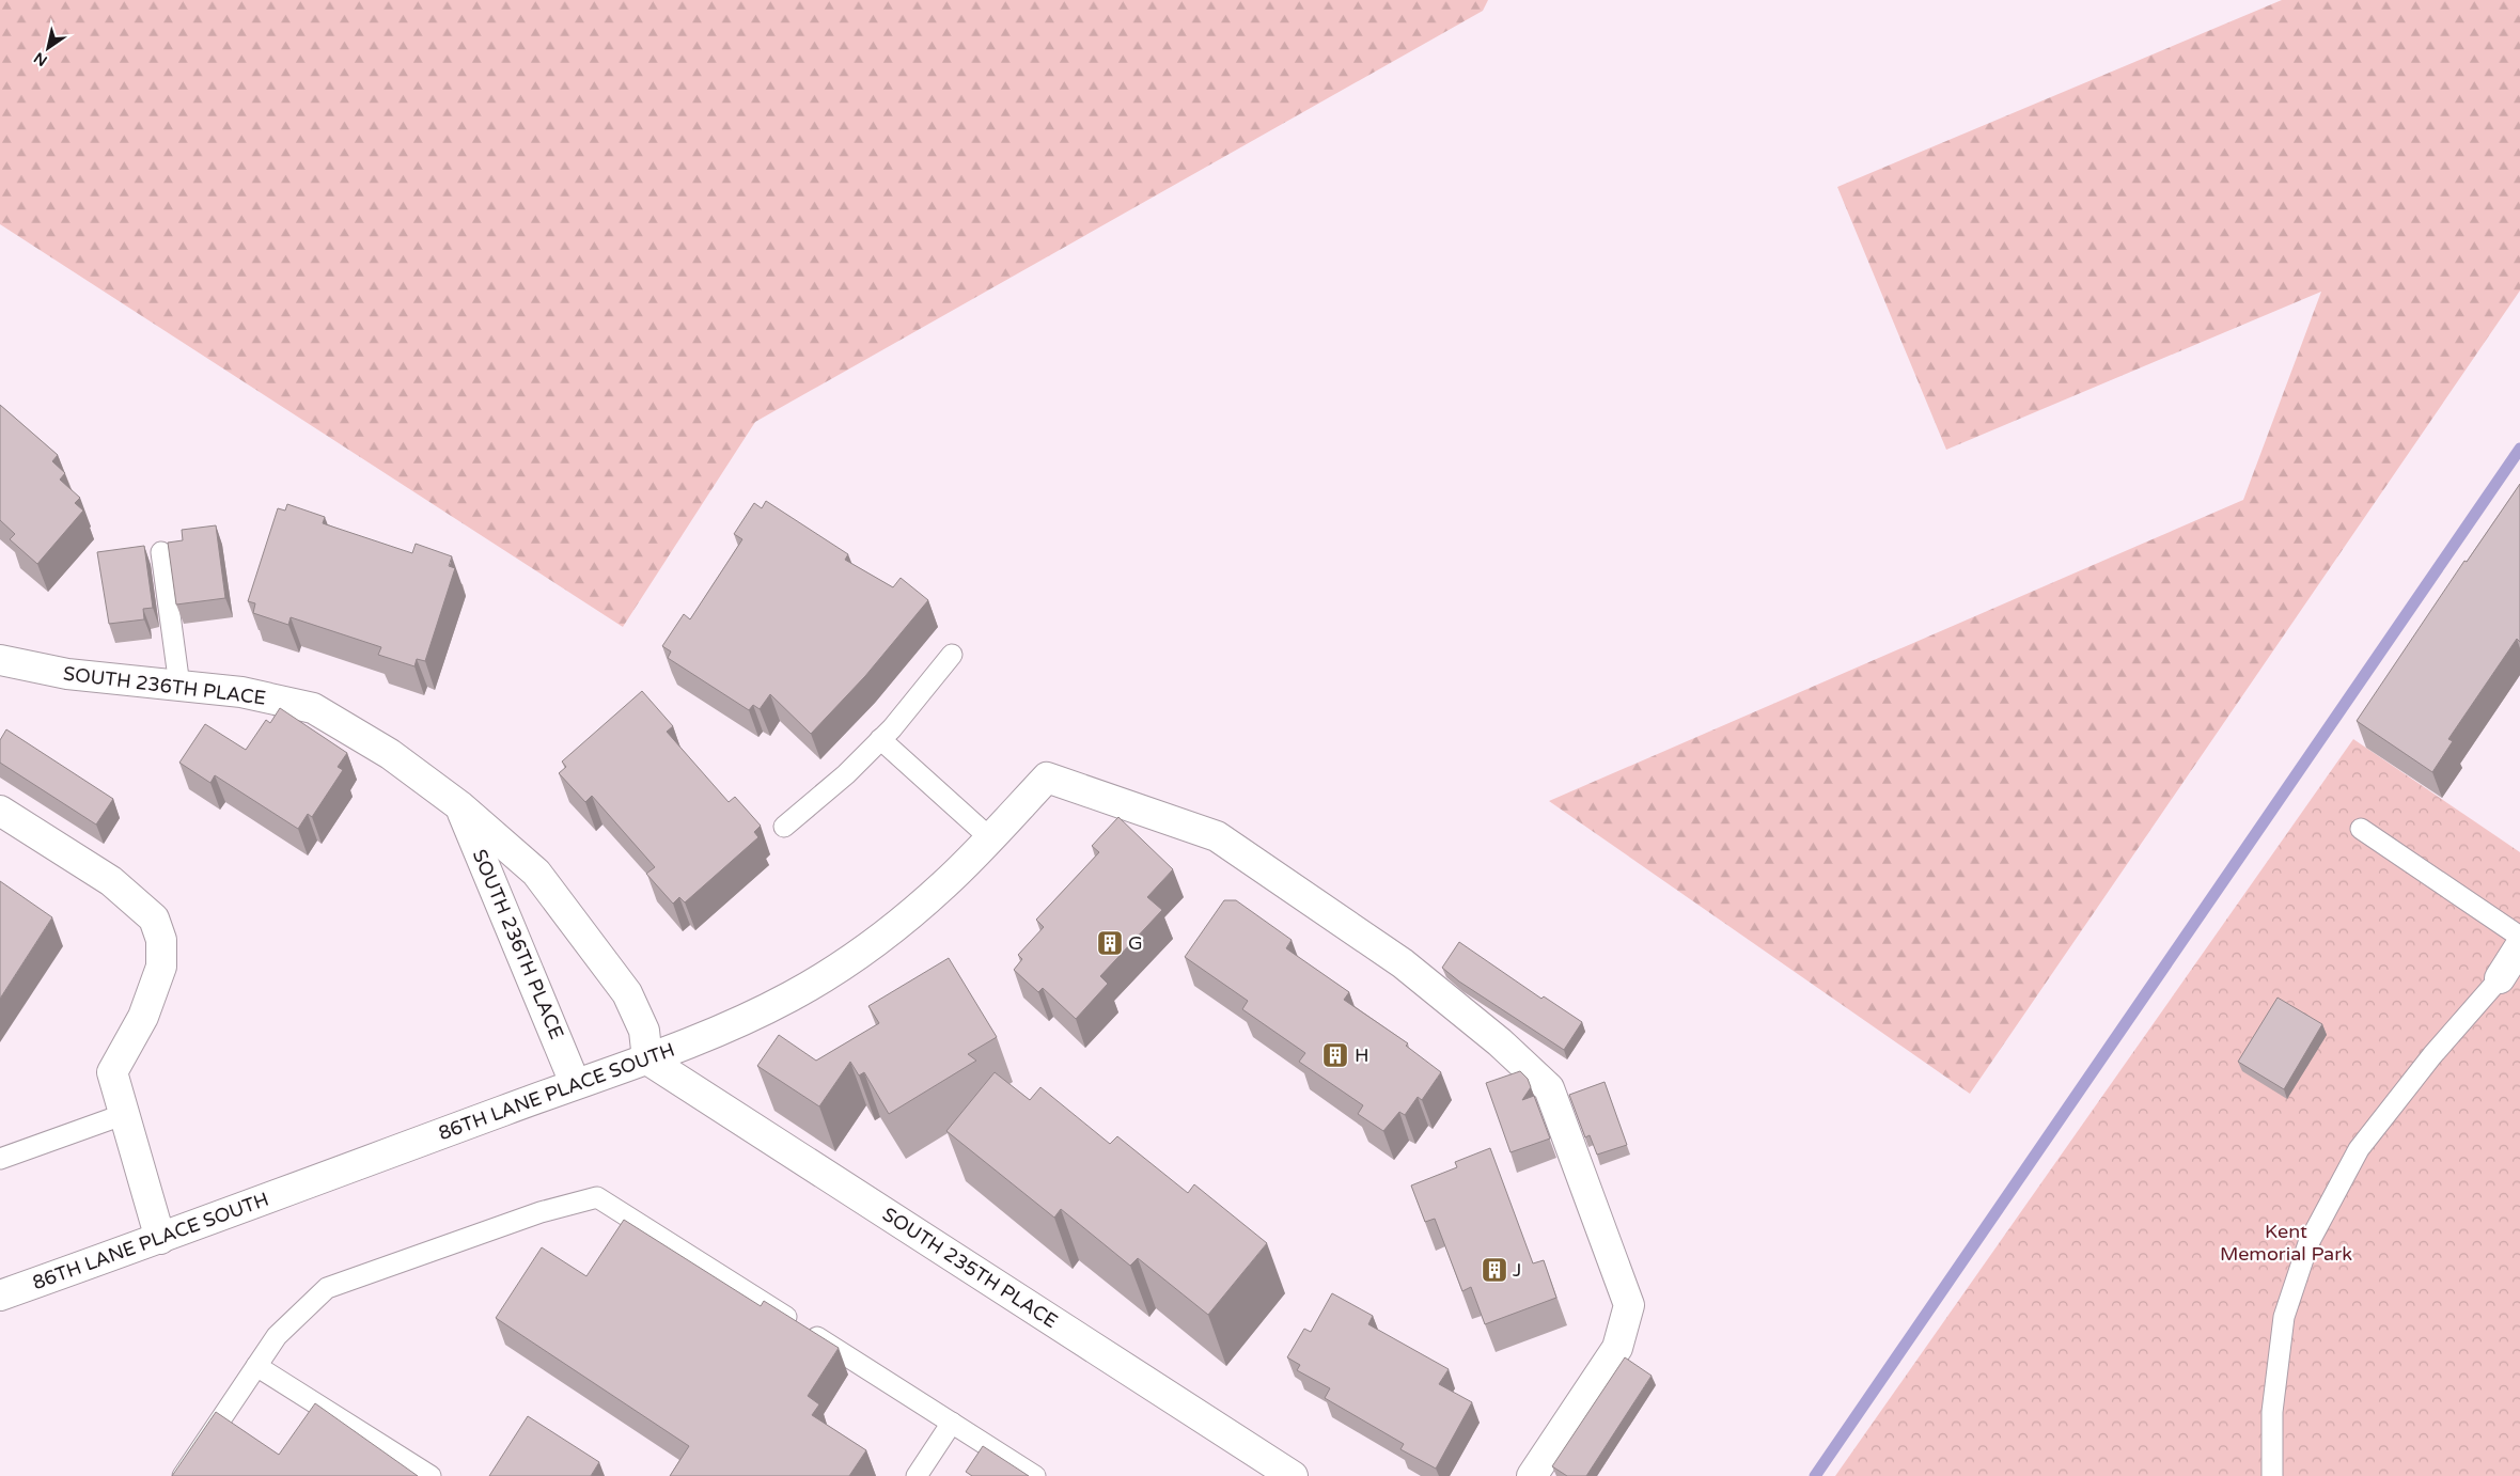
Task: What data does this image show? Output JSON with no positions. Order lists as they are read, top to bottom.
{
  "streets": {
    "street": ["SOUTH 236TH PLACE", "86TH LANE PLACE SOUTH", "SOUTH 235TH PLACE"]
  },
  "crossings": [
    ["SOUTH 236TH PLACE", "86TH LANE PLACE SOUTH"],
    ["SOUTH 236TH PLACE", "SOUTH 235TH PLACE"],
    ["86TH LANE PLACE SOUTH", "SOUTH 235TH PLACE"]
  ],
  "parks": ["Kent Memorial Park"],
  "places": {
    "building": ["G", "H", "J"]
  },
  "north": "bottom left"
}
